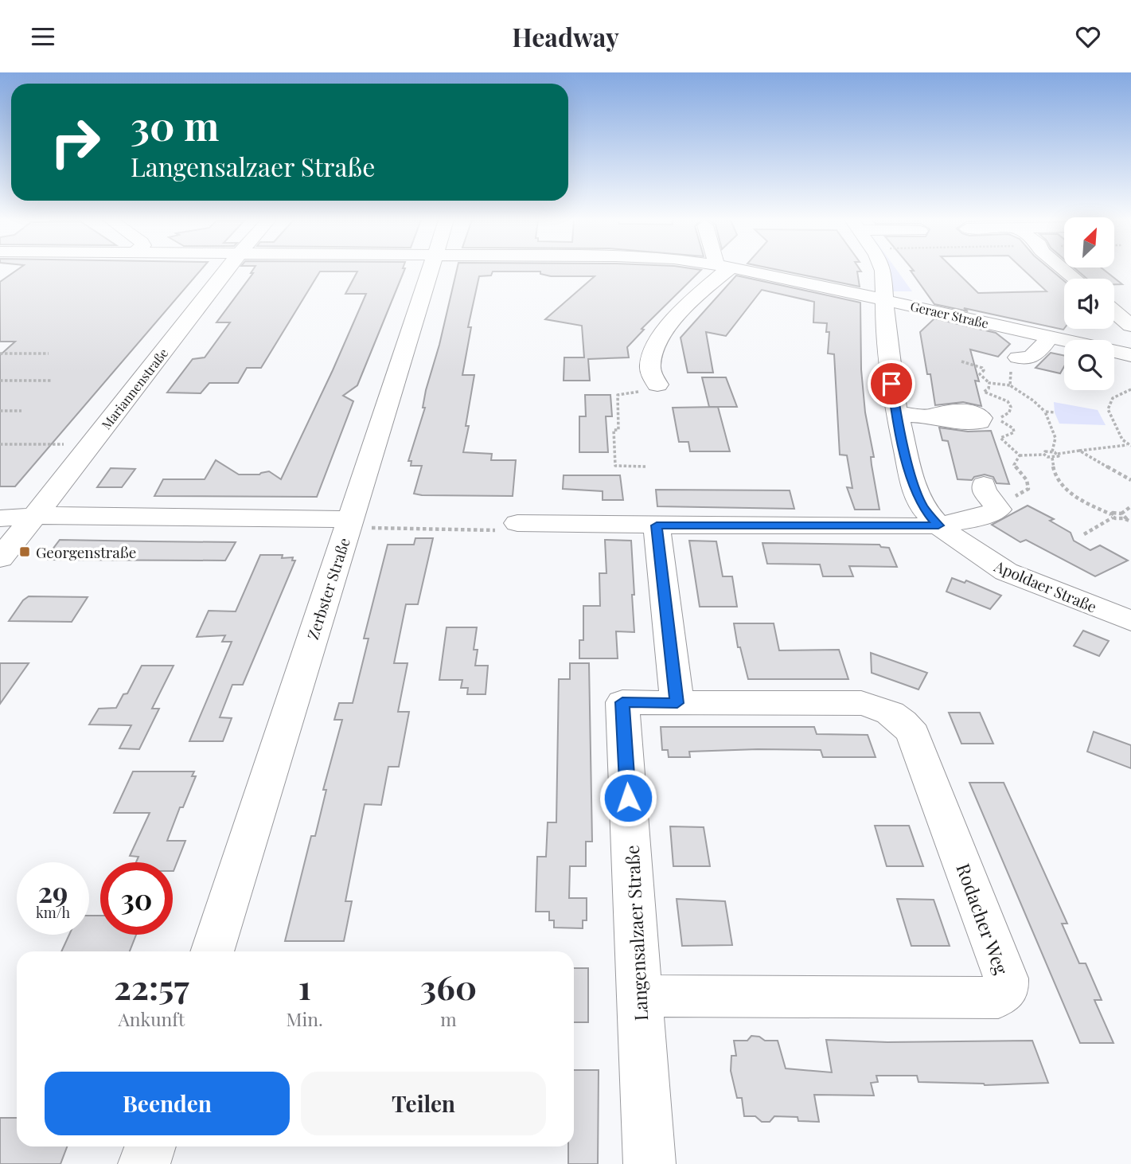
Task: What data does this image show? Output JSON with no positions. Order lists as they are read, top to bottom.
{
  "streets": {
    "street": [
      "Geraer Straße",
      "Mariannenstraße",
      "Apoldaer Straße",
      "Zerbster Straße",
      "Rodacher Weg",
      "Langensalzaer Straße"
    ]
  },
  "crossings": [
    ["Geraer Straße", "Apoldaer Straße"],
    ["Rodacher Weg", "Langensalzaer Straße"]
  ],
  "places": {
    "transit": ["Georgenstraße"]
  },
  "north": "top right",
  "page": {
    "header": "Headway",
    "turn": ["30 m", "Langensalzaer Straße"],
    "speed": "29 km/h",
    "limit": "30",
    "eta": [
      "22:57",
      "Ankunft",
      "1",
      "Min.",
      "360",
      "m"
    ],
    "buttons": ["Beenden", "Teilen"]
  }
}
